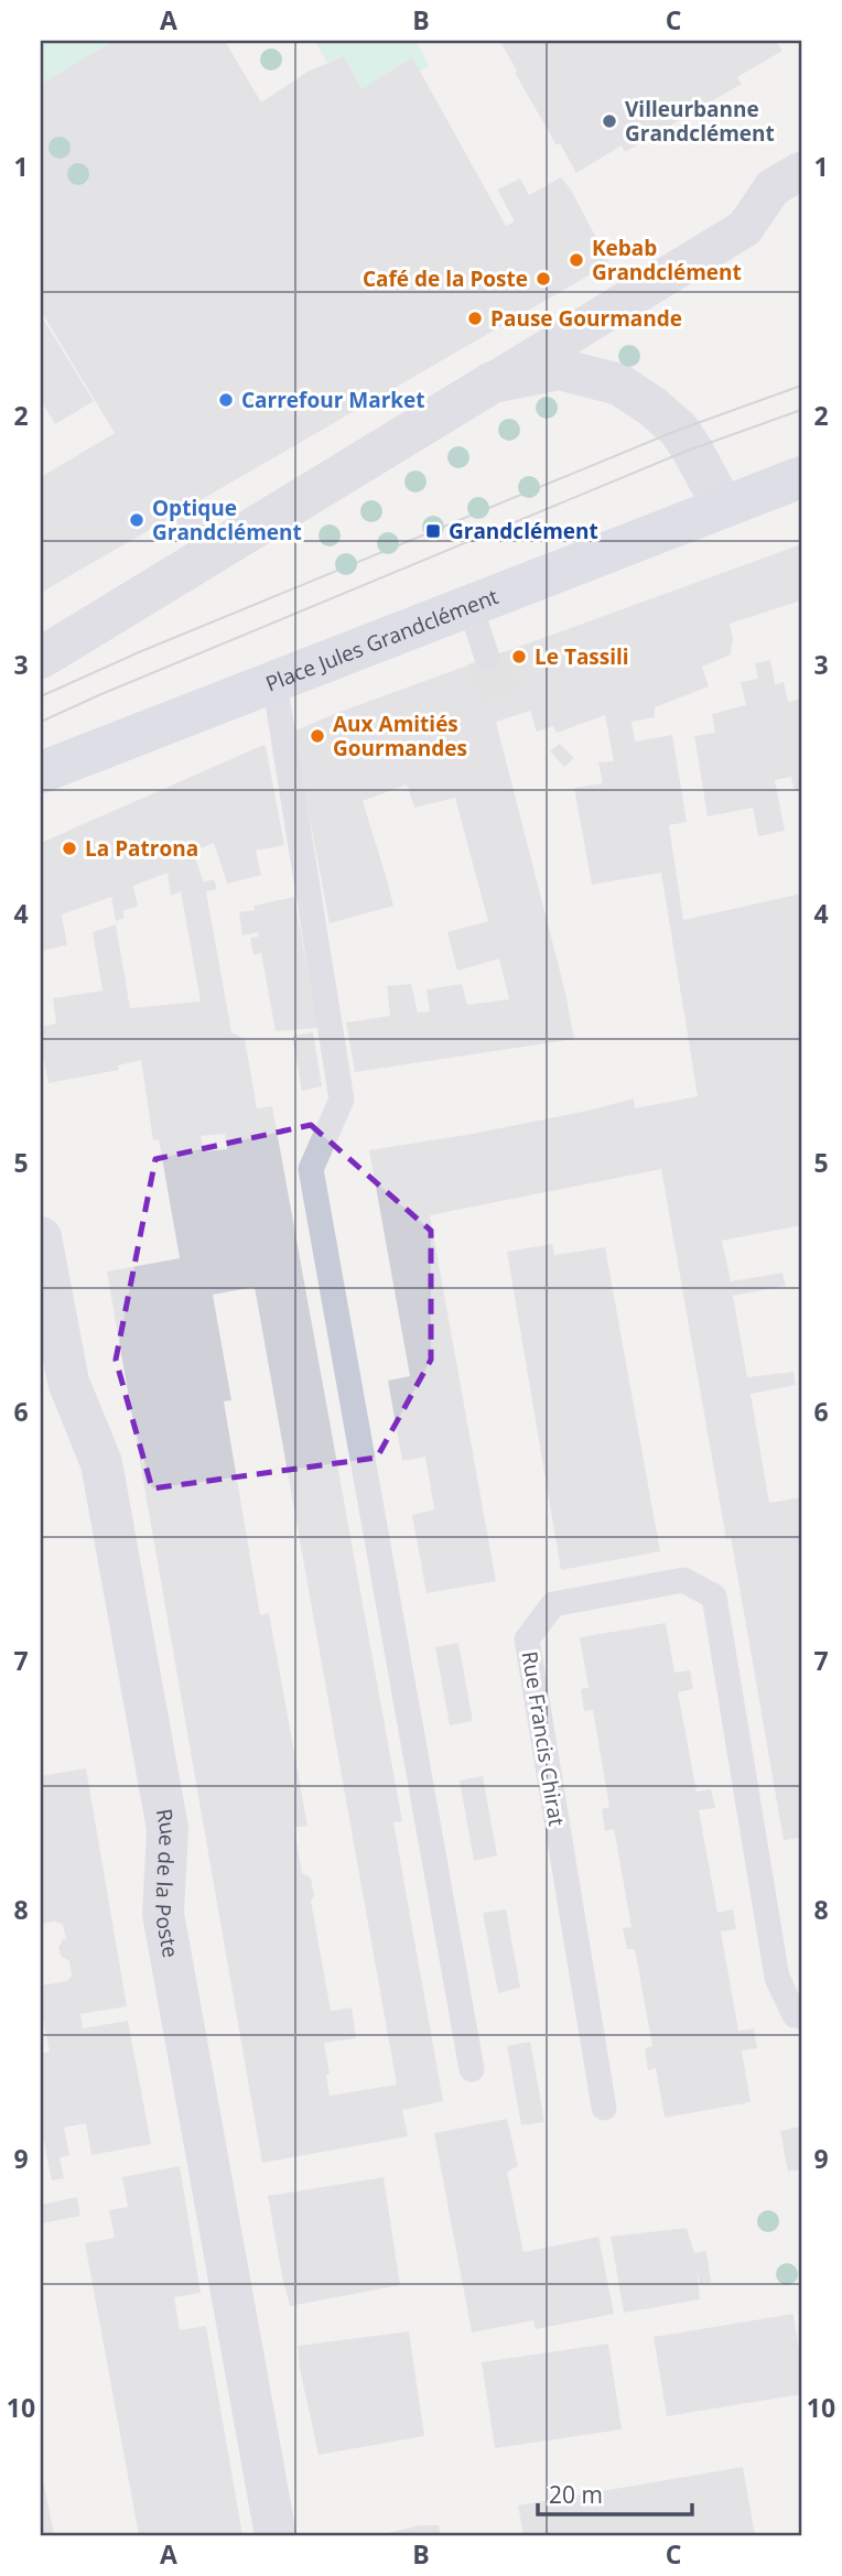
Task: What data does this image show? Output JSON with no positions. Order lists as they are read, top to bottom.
{
  "streets": {
    "main road": ["Place Jules Grandclément"],
    "street": ["Rue de la Poste"],
    "lane": ["Rue Francis Chirat"]
  },
  "places": {
    "other": [
      "Villeurbanne Grandclément",
      "Kebab Grandclément",
      "Café de la Poste",
      "Pause Gourmande",
      "Carrefour Market",
      "Optique Grandclément",
      "Le Tassili",
      "Aux Amitiés Gourmandes",
      "La Patrona"
    ],
    "transit": ["Grandclément"]
  },
  "scale_bar": "20 m",
  "grid": {
    "columns": ["A", "B", "C"],
    "rows": [
      "1",
      "2",
      "3",
      "4",
      "5",
      "6",
      "7",
      "8",
      "9",
      "10"
    ]
  }
}
